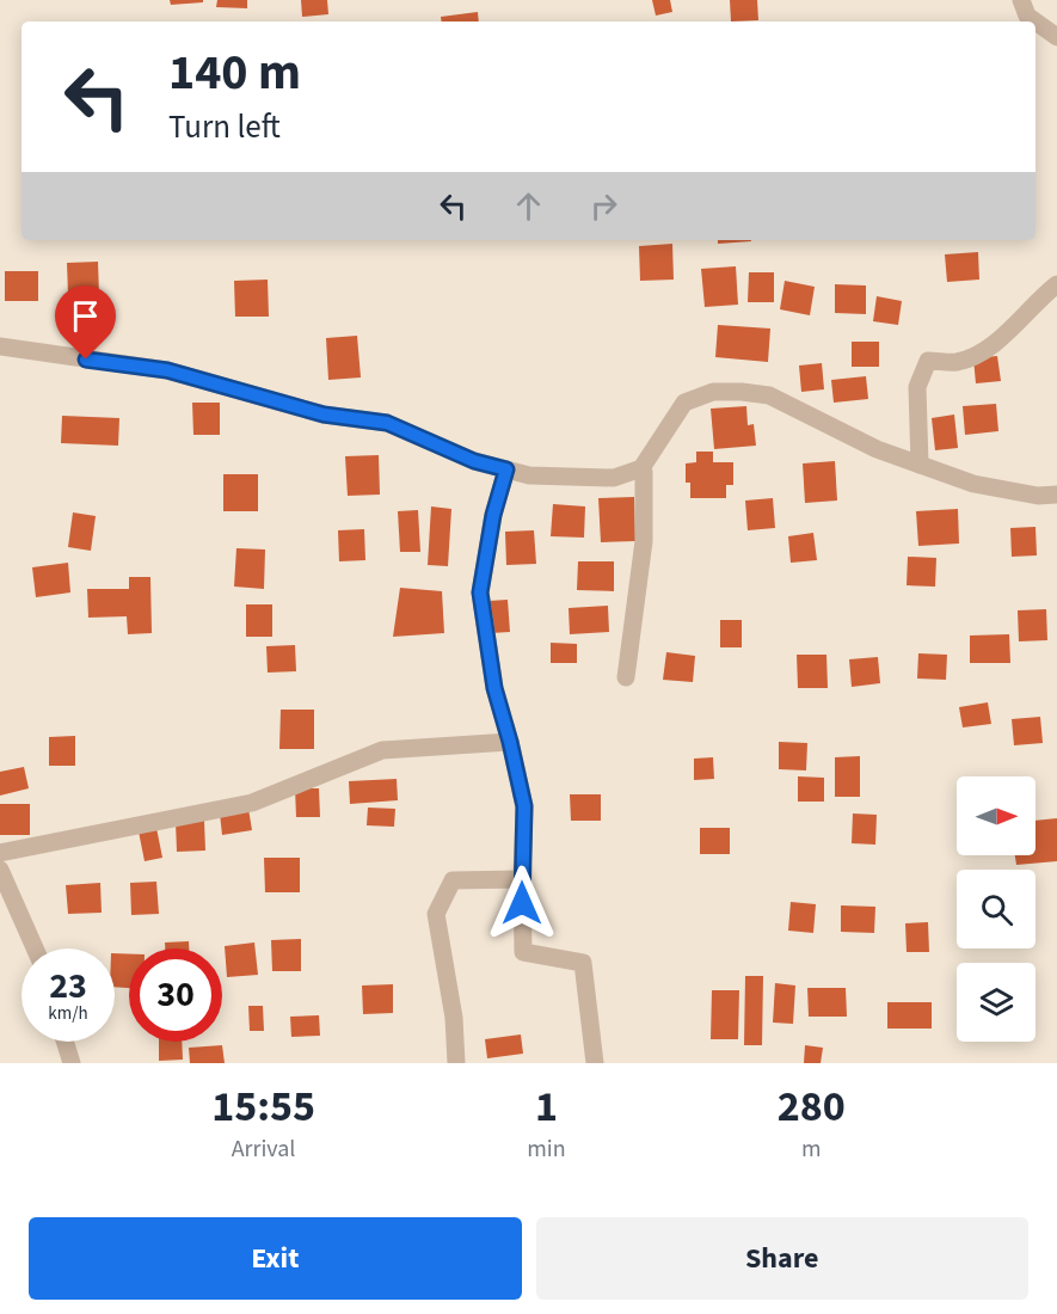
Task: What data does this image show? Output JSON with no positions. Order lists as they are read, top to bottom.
{
  "north": "right",
  "page": {
    "turn": ["140 m", "Turn left"],
    "speed": "23 km/h",
    "limit": "30",
    "eta": [
      "15:55",
      "Arrival",
      "1",
      "min",
      "280",
      "m"
    ],
    "buttons": ["Exit", "Share"]
  }
}
